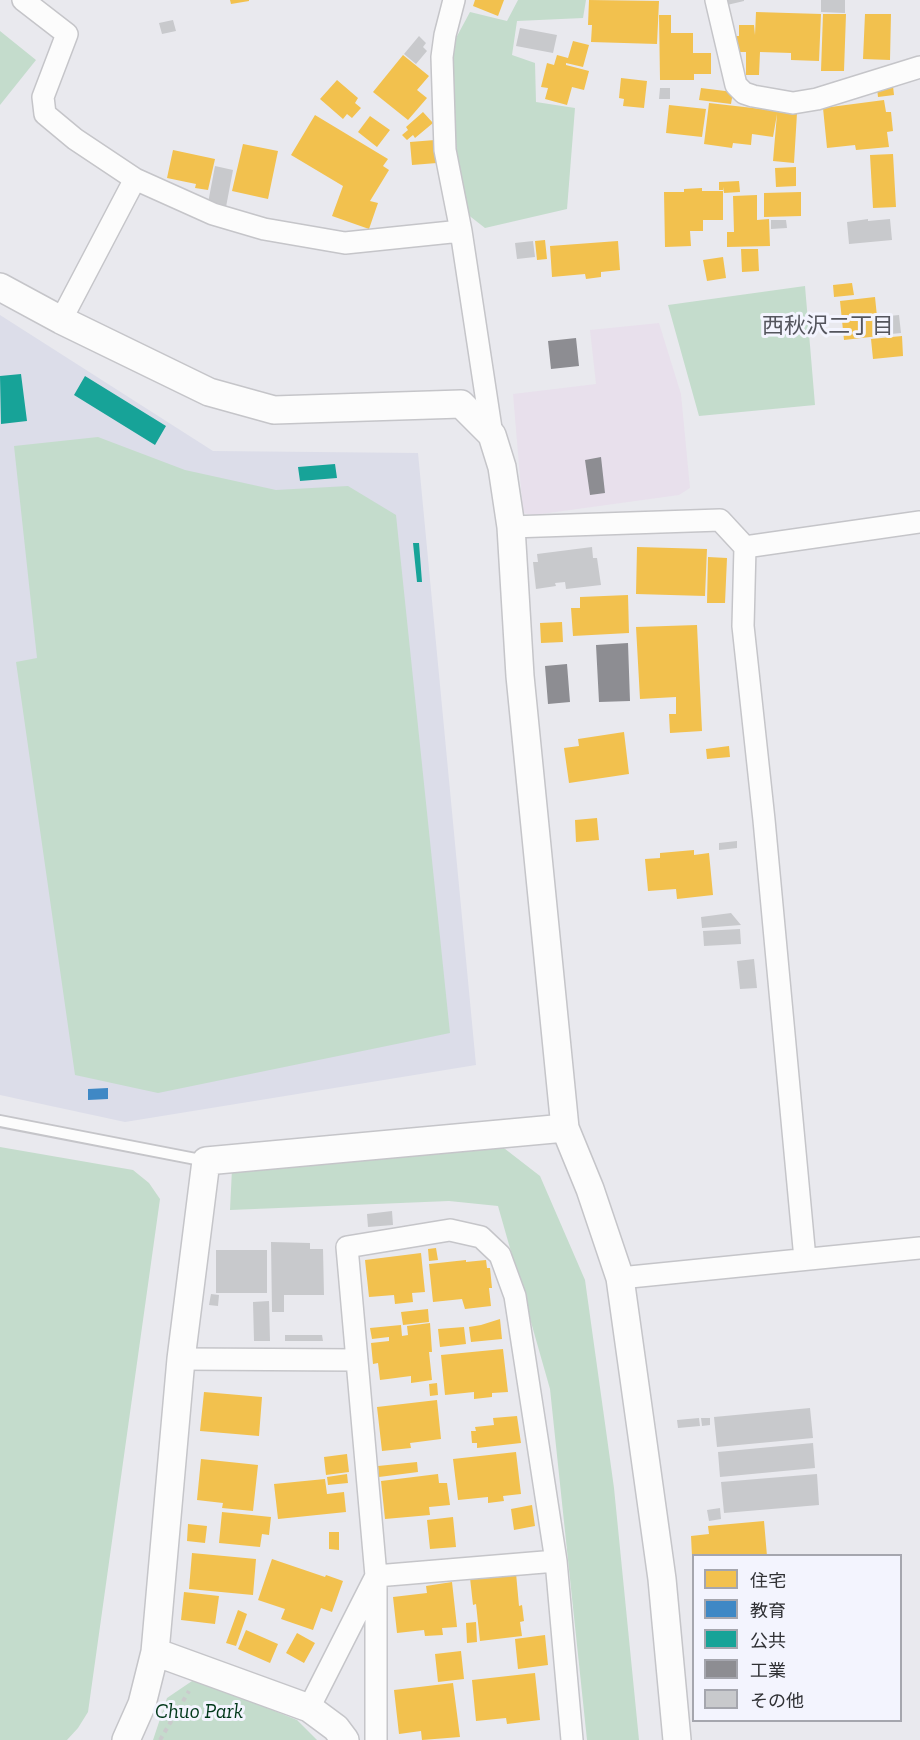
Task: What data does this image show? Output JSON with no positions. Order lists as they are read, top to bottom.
{
  "districts": ["西秋沢二丁目"],
  "parks": ["Chuo Park"],
  "legend": [
    "住宅",
    "教育",
    "公共",
    "工業",
    "その他"
  ]
}
